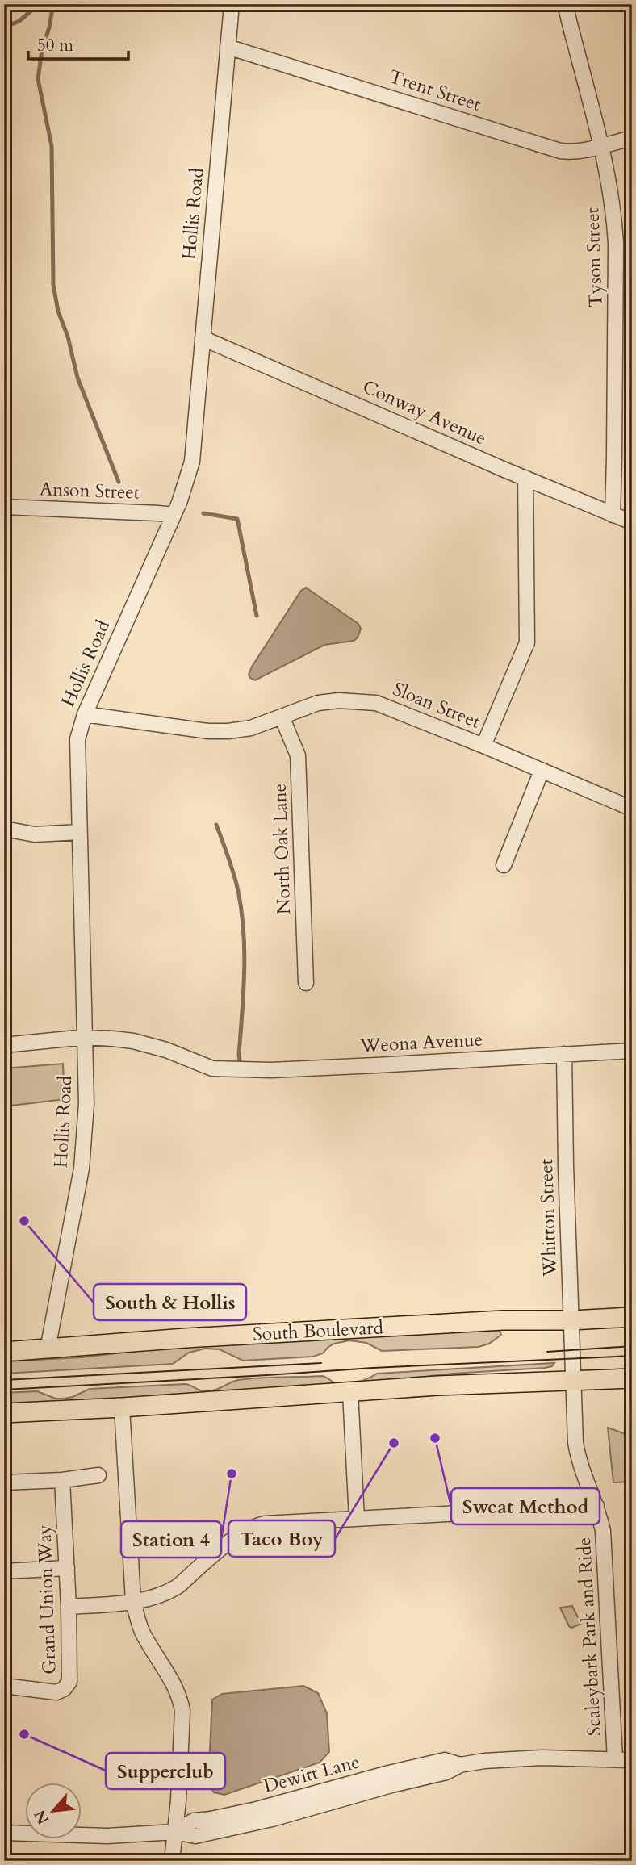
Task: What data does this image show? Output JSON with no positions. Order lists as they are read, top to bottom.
{
  "streets": {
    "main road": ["South Boulevard"],
    "street": [
      "Trent Street",
      "Hollis Road",
      "Tyson Street",
      "Conway Avenue",
      "Anson Street",
      "Sloan Street",
      "North Oak Lane",
      "Weona Avenue",
      "Whitton Street",
      "Grand Union Way",
      "Scaleybark Park and Ride",
      "Dewitt Lane"
    ]
  },
  "crossings": [
    ["Trent Street", "Hollis Road"],
    ["Trent Street", "Tyson Street"],
    ["Hollis Road", "Conway Avenue"],
    ["Hollis Road", "Anson Street"],
    ["Hollis Road", "Sloan Street"],
    ["Hollis Road", "Weona Avenue"],
    ["Hollis Road", "South Boulevard"],
    ["Tyson Street", "Conway Avenue"],
    ["Sloan Street", "North Oak Lane"],
    ["Weona Avenue", "Whitton Street"],
    ["Whitton Street", "South Boulevard"],
    ["Whitton Street", "Scaleybark Park and Ride"],
    ["Scaleybark Park and Ride", "Dewitt Lane"]
  ],
  "places": [
    "South & Hollis",
    "Sweat Method",
    "Taco Boy",
    "Station 4",
    "Supperclub"
  ],
  "scale_bar": "50 m",
  "north": "bottom left"
}
